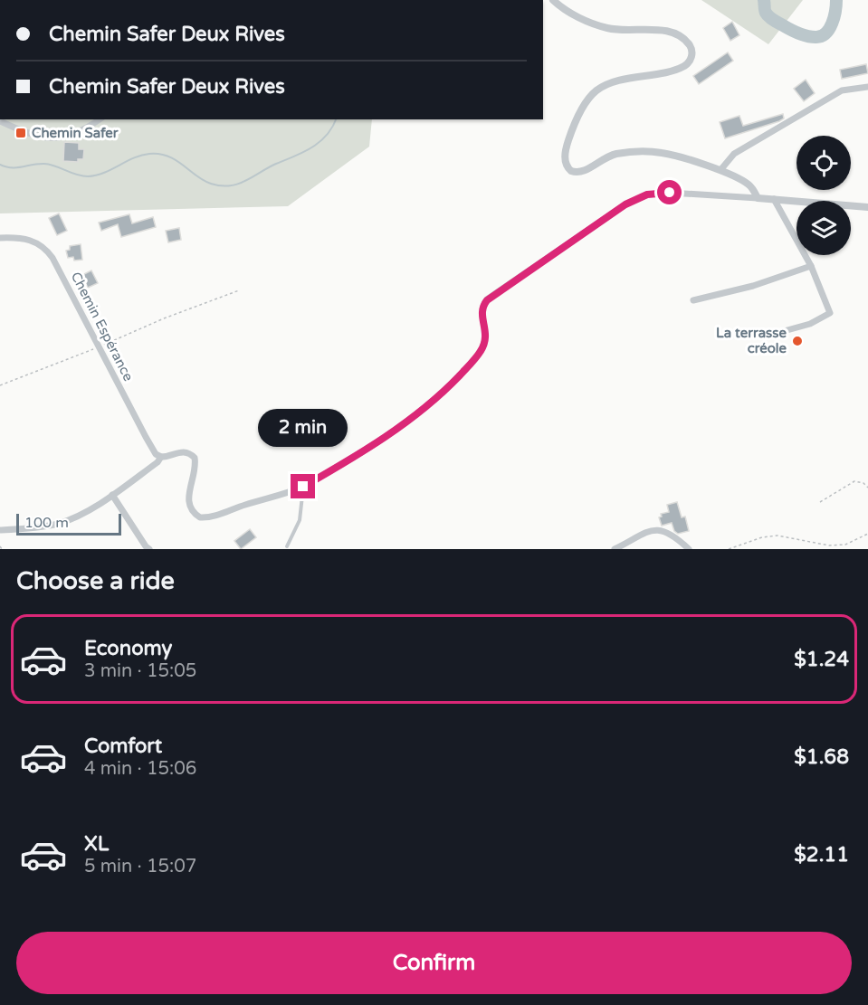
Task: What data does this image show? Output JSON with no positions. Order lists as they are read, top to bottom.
{
  "streets": {
    "street": ["Chemin Espérance"]
  },
  "places": {
    "transit": ["Chemin Safer"],
    "other": ["La terrasse créole"]
  },
  "scale_bar": "100 m",
  "page": {
    "banner": ["Chemin Safer Deux Rives", "Chemin Safer Deux Rives"],
    "bubble": "2 min",
    "scale": "100 m",
    "heading": "Choose a ride",
    "list": [
      {
        "name": "Economy",
        "note": "3 min · 15:05",
        "value": "$1.24"
      },
      {
        "name": "Comfort",
        "note": "4 min · 15:06",
        "value": "$1.68"
      },
      {
        "name": "XL",
        "note": "5 min · 15:07",
        "value": "$2.11"
      }
    ],
    "buttons": "Confirm"
  }
}
